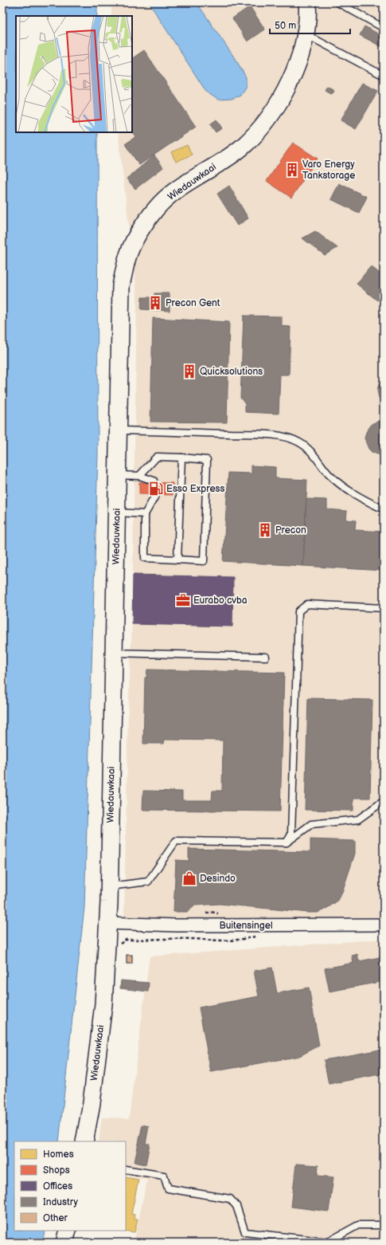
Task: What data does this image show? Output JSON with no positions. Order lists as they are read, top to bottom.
{
  "streets": {
    "main road": ["Wiedauwkaai"],
    "street": ["Buitensingel"]
  },
  "crossings": [
    ["Wiedauwkaai", "Buitensingel"]
  ],
  "places": {
    "building": [
      "Varo Energy Tankstorage",
      "Precon Gent",
      "Quicksolutions",
      "Precon"
    ],
    "fuel station": ["Esso Express"],
    "office": ["Eurabo cvba"],
    "shop": ["Desindo"]
  },
  "legend": [
    "Homes",
    "Shops",
    "Offices",
    "Industry",
    "Other"
  ],
  "scale_bar": "50 m"
}
